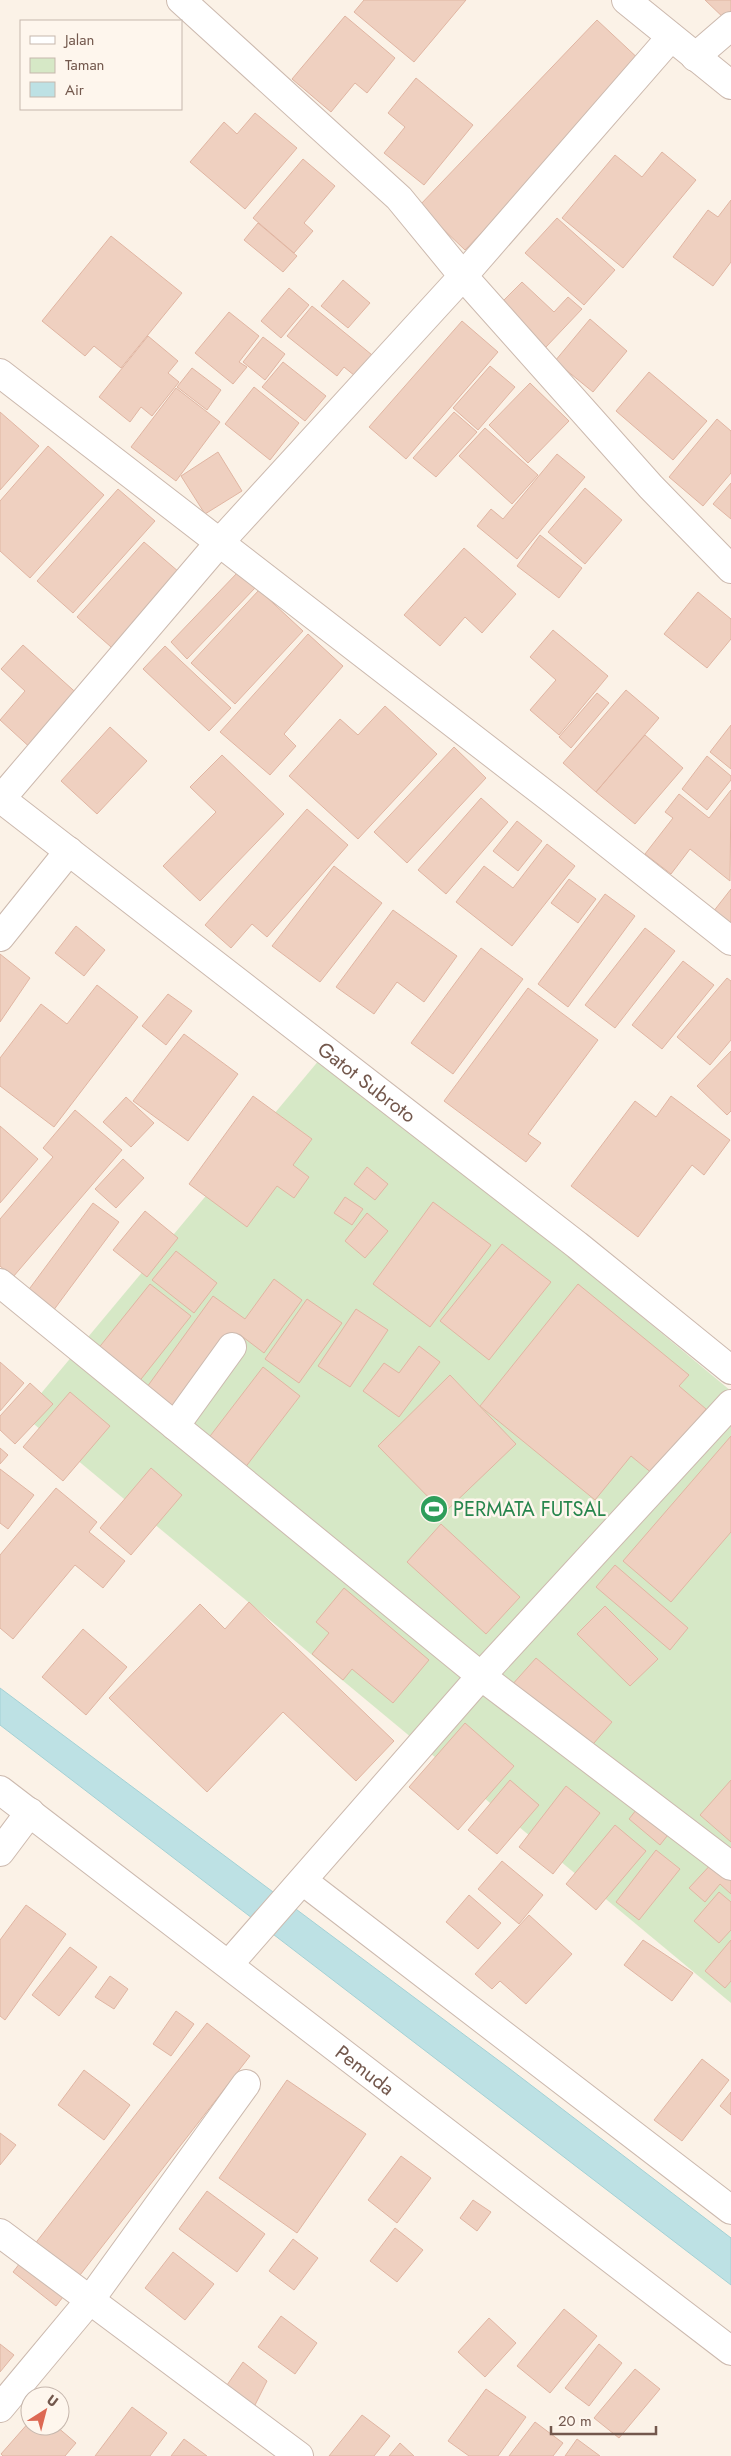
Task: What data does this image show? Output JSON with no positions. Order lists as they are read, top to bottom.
{
  "streets": {
    "street": ["Gatot Subroto", "Pemuda"]
  },
  "places": {
    "sports": ["PERMATA FUTSAL"]
  },
  "legend": ["Jalan", "Taman", "Air"],
  "scale_bar": "20 m",
  "north": "top right"
}
